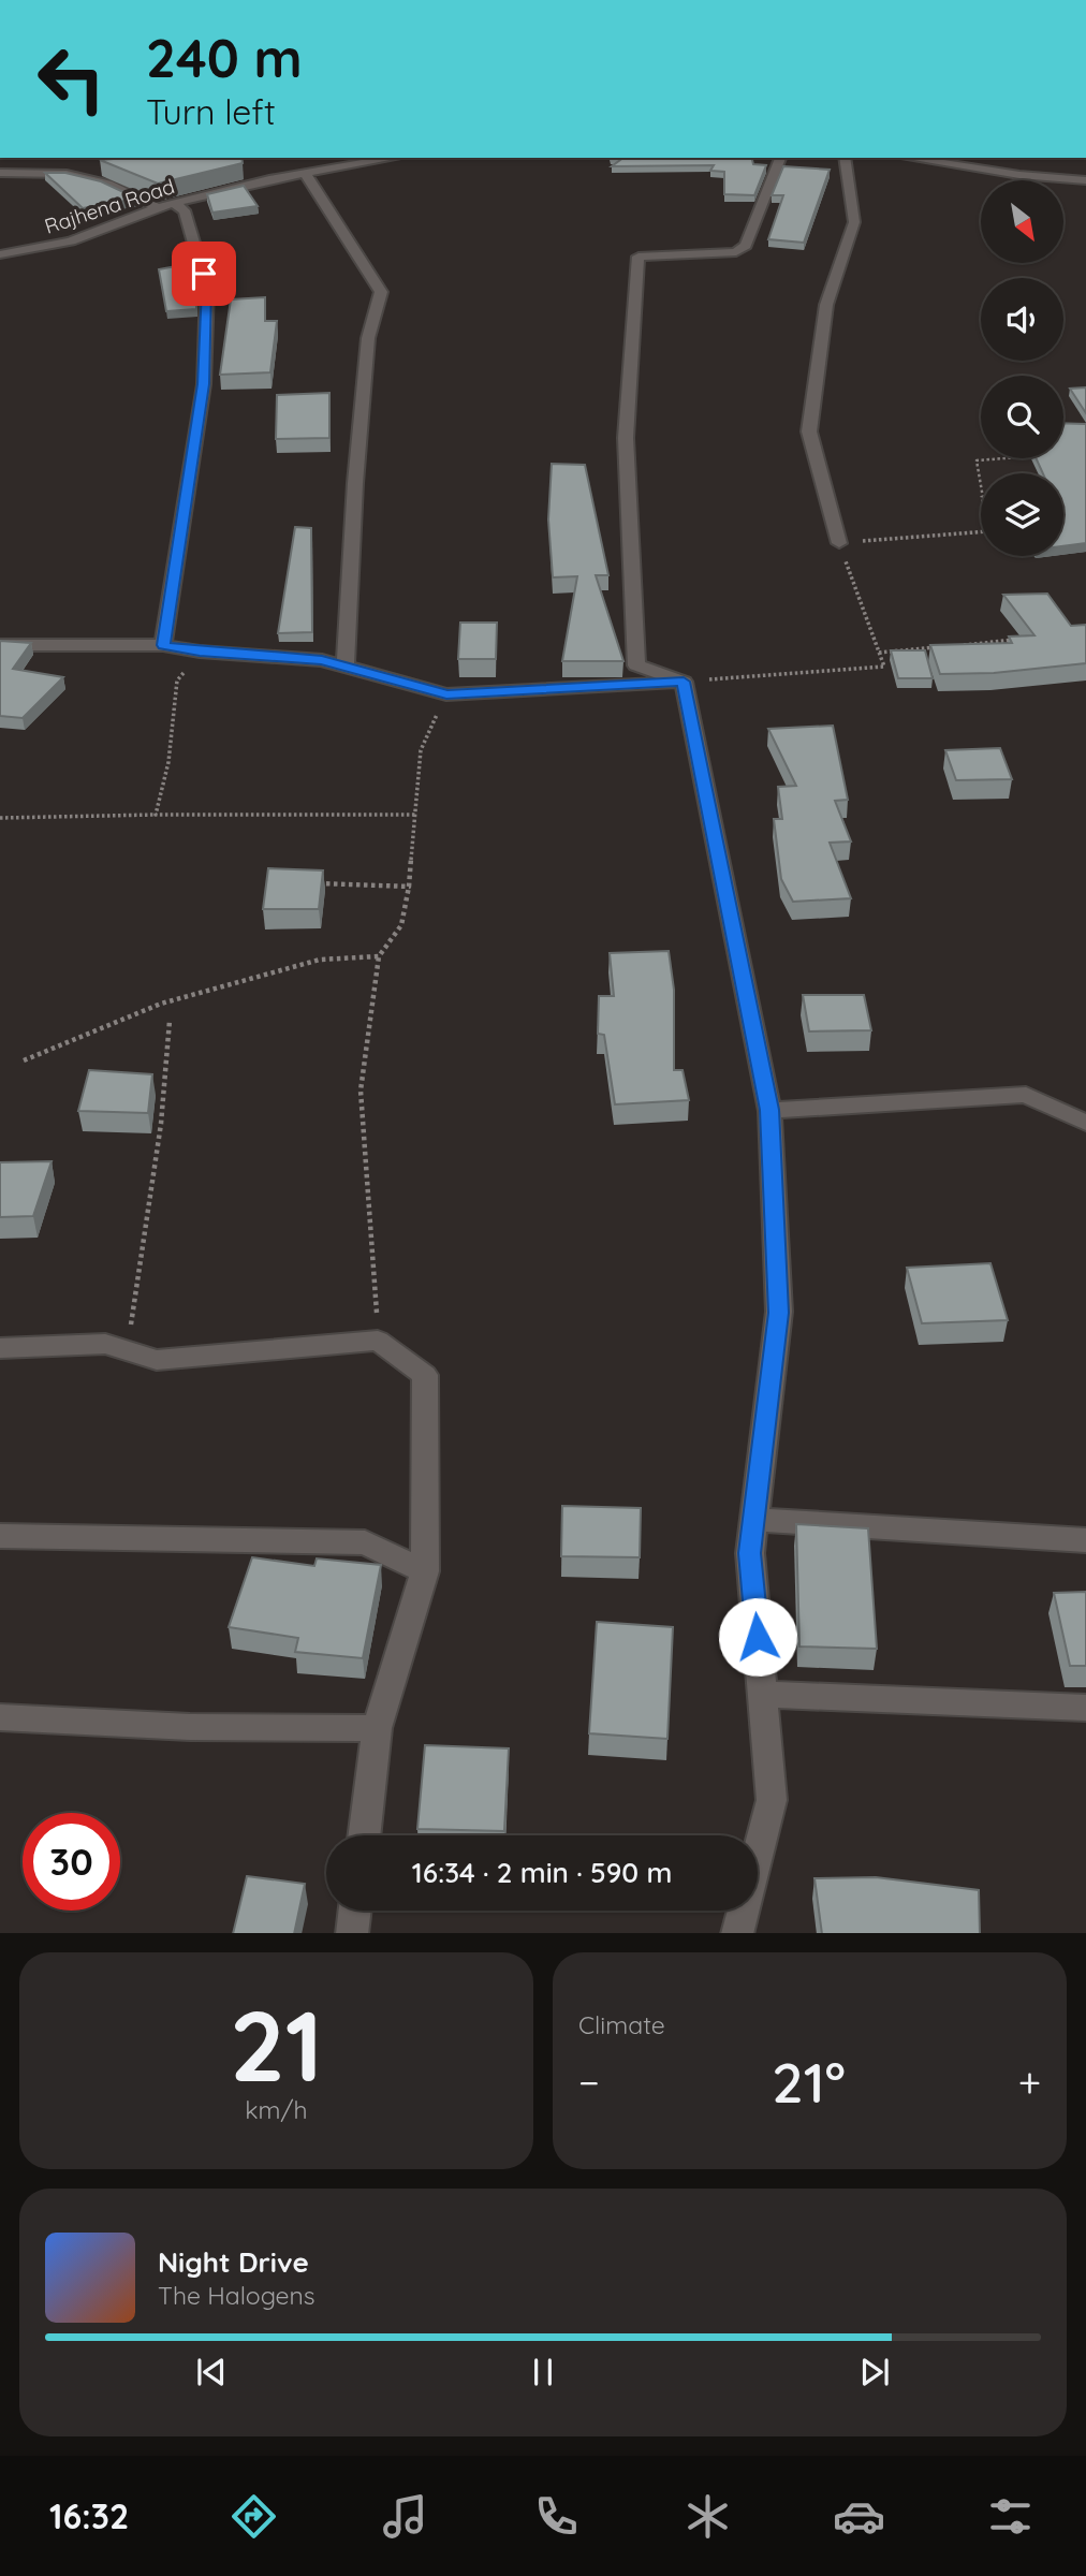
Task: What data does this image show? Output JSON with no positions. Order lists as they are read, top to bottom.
{
  "streets": {
    "street": ["Rajhena Road"]
  },
  "north": "bottom right",
  "page": {
    "turn": ["240 m", "Turn left"],
    "limit": "30",
    "trip": "16:34 · 2 min · 590 m",
    "tile": [
      ["21", "km/h"],
      "Climate"
    ],
    "heat": ["−", "21°", "+"],
    "song": ["Night Drive", "The Halogens"],
    "tabs": "16:32"
  }
}
